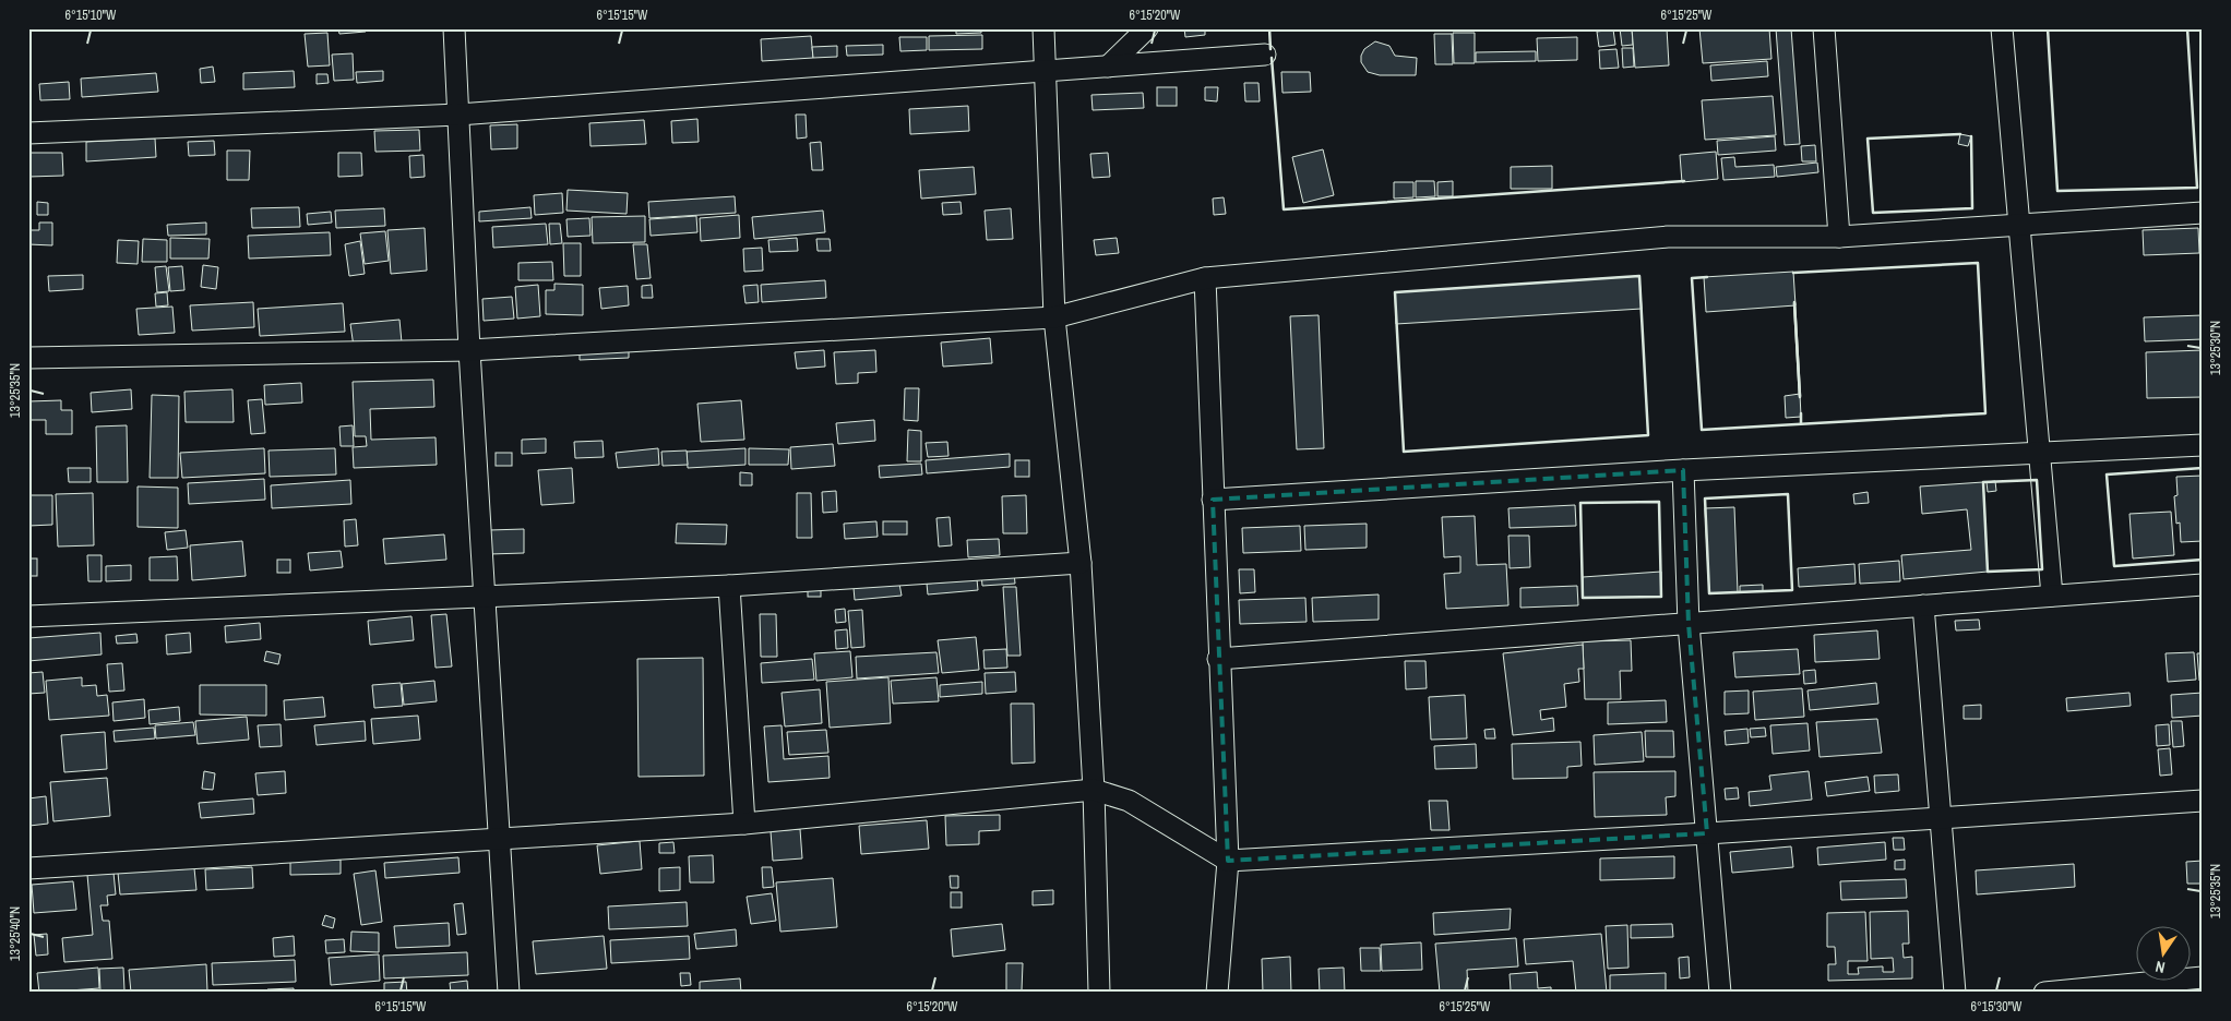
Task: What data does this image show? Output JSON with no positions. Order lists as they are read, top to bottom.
{
  "north": "bottom",
  "coordinates": [
    "6°15'10\"W",
    "6°15'15\"W",
    "6°15'20\"W",
    "6°15'25\"W",
    "13°25'30\"N",
    "13°25'35\"N",
    "13°25'40\"N",
    "6°15'30\"W"
  ]
}
